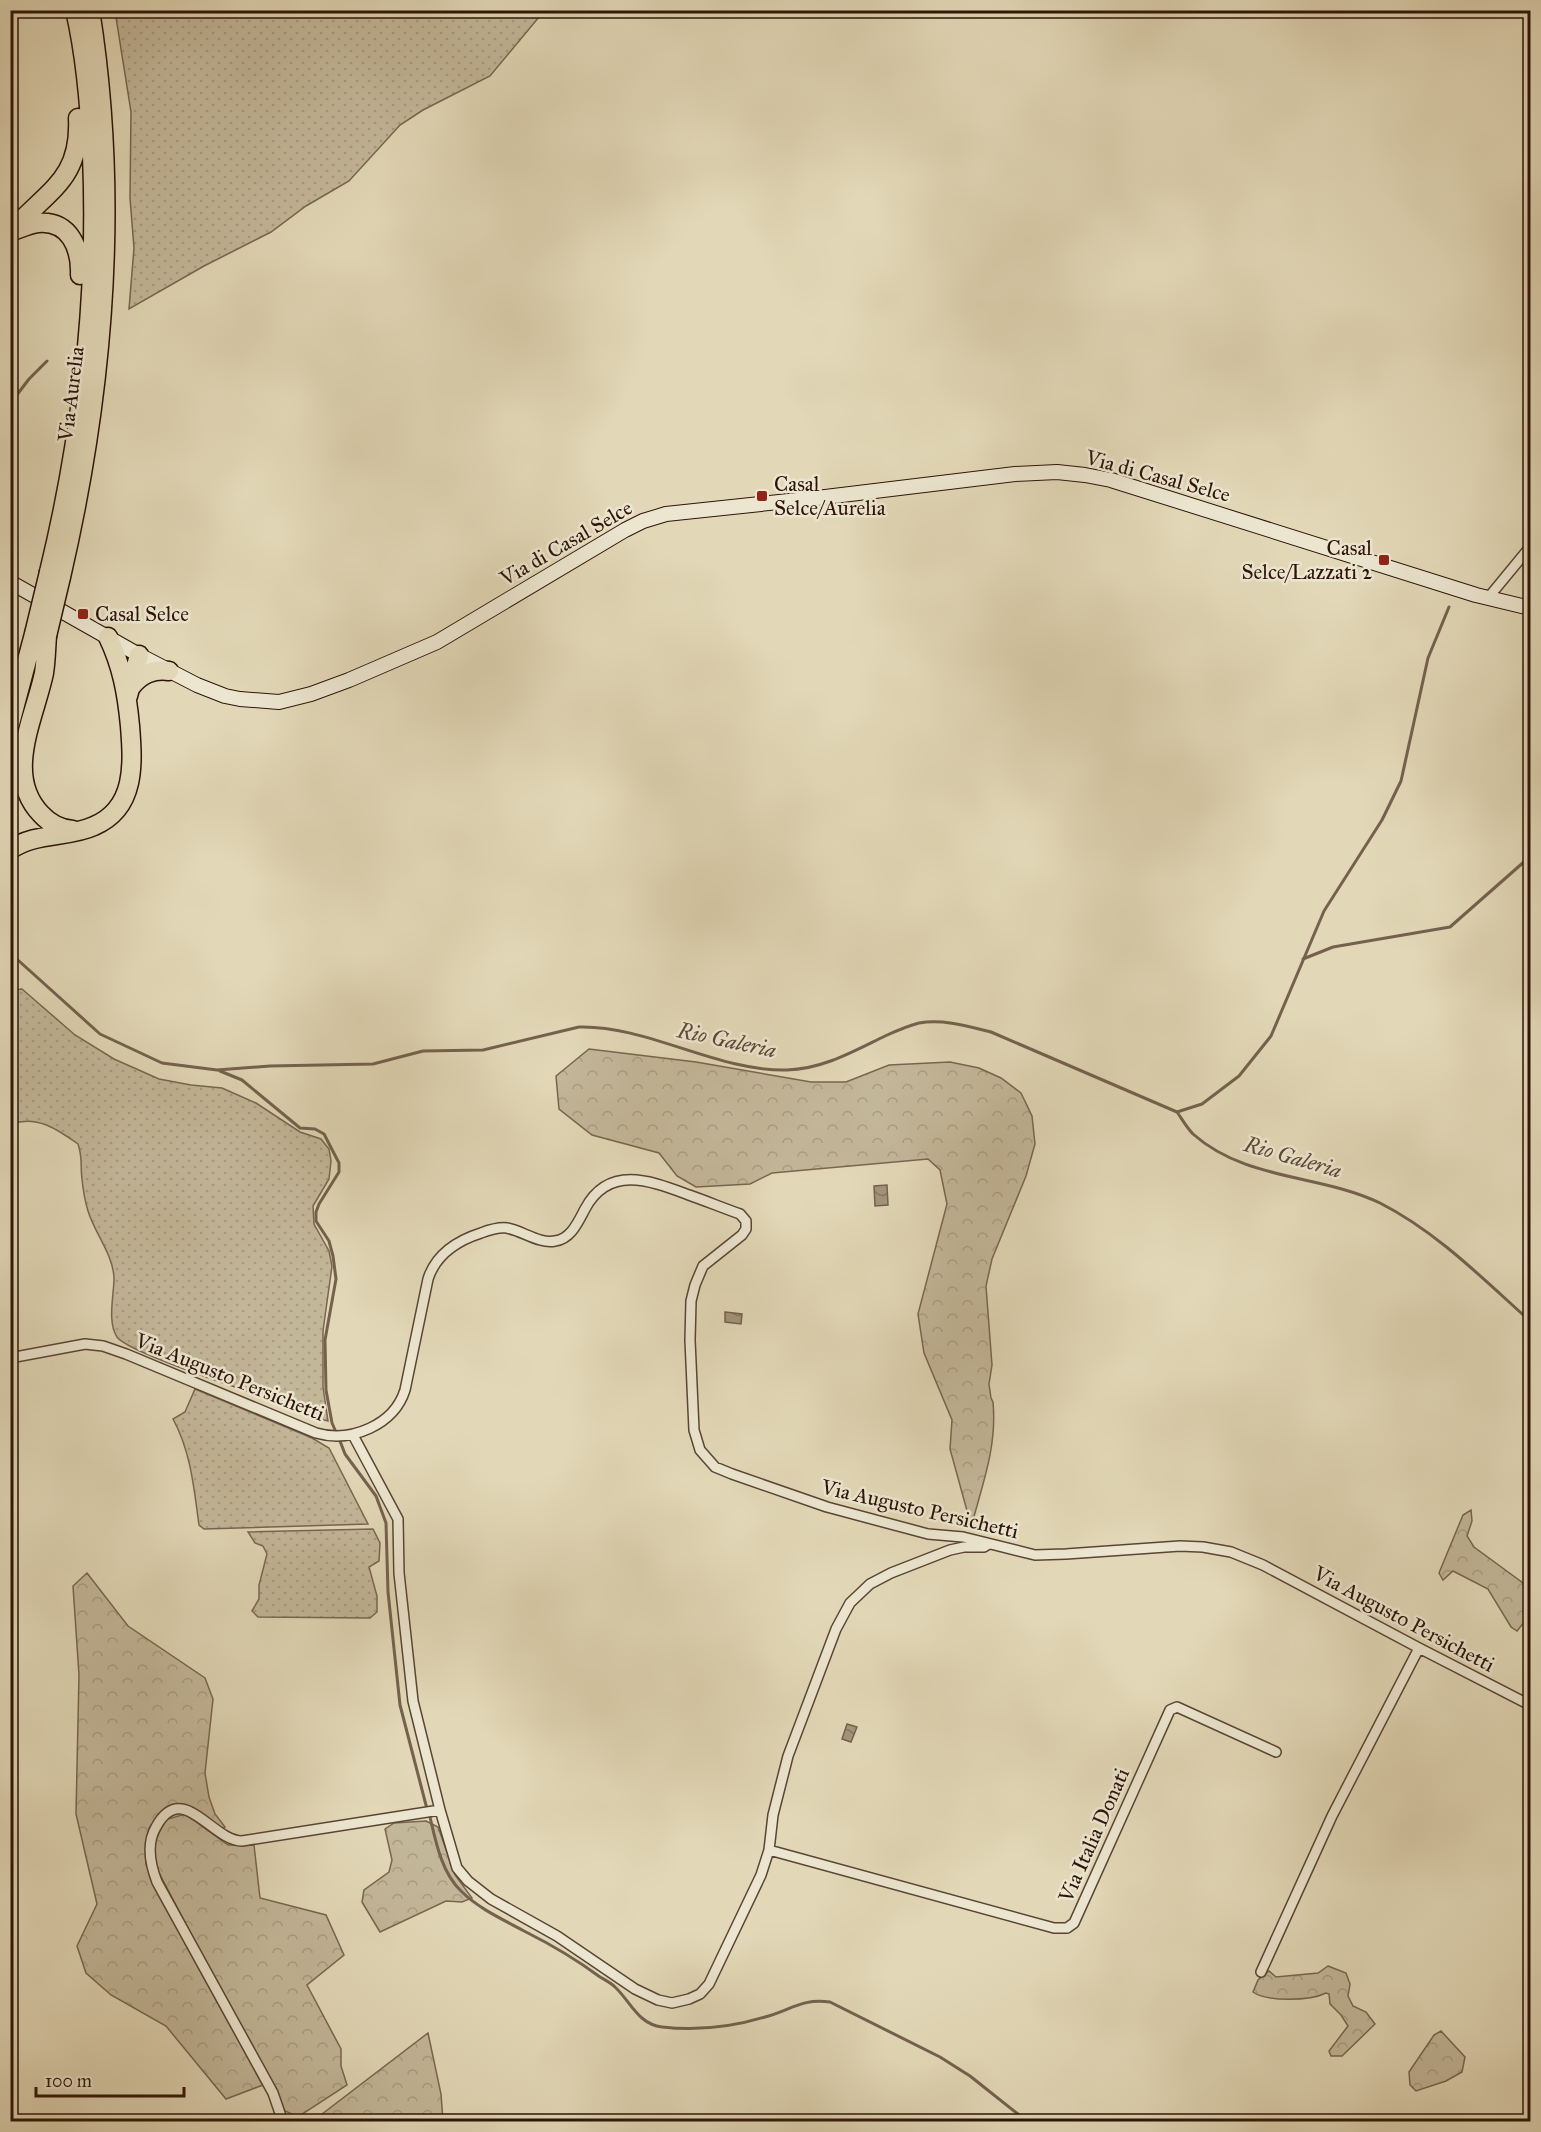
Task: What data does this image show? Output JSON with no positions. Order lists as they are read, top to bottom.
{
  "streets": {
    "highway": ["Via Aurelia"],
    "main road": ["Via di Casal Selce"],
    "street": ["Via Augusto Persichetti", "Via Italia Donati"]
  },
  "water": ["Rio Galeria"],
  "places": {
    "transit": ["Casal Selce/Aurelia", "Casal Selce/Lazzati 2", "Casal Selce"]
  },
  "scale_bar": "100 m"
}
